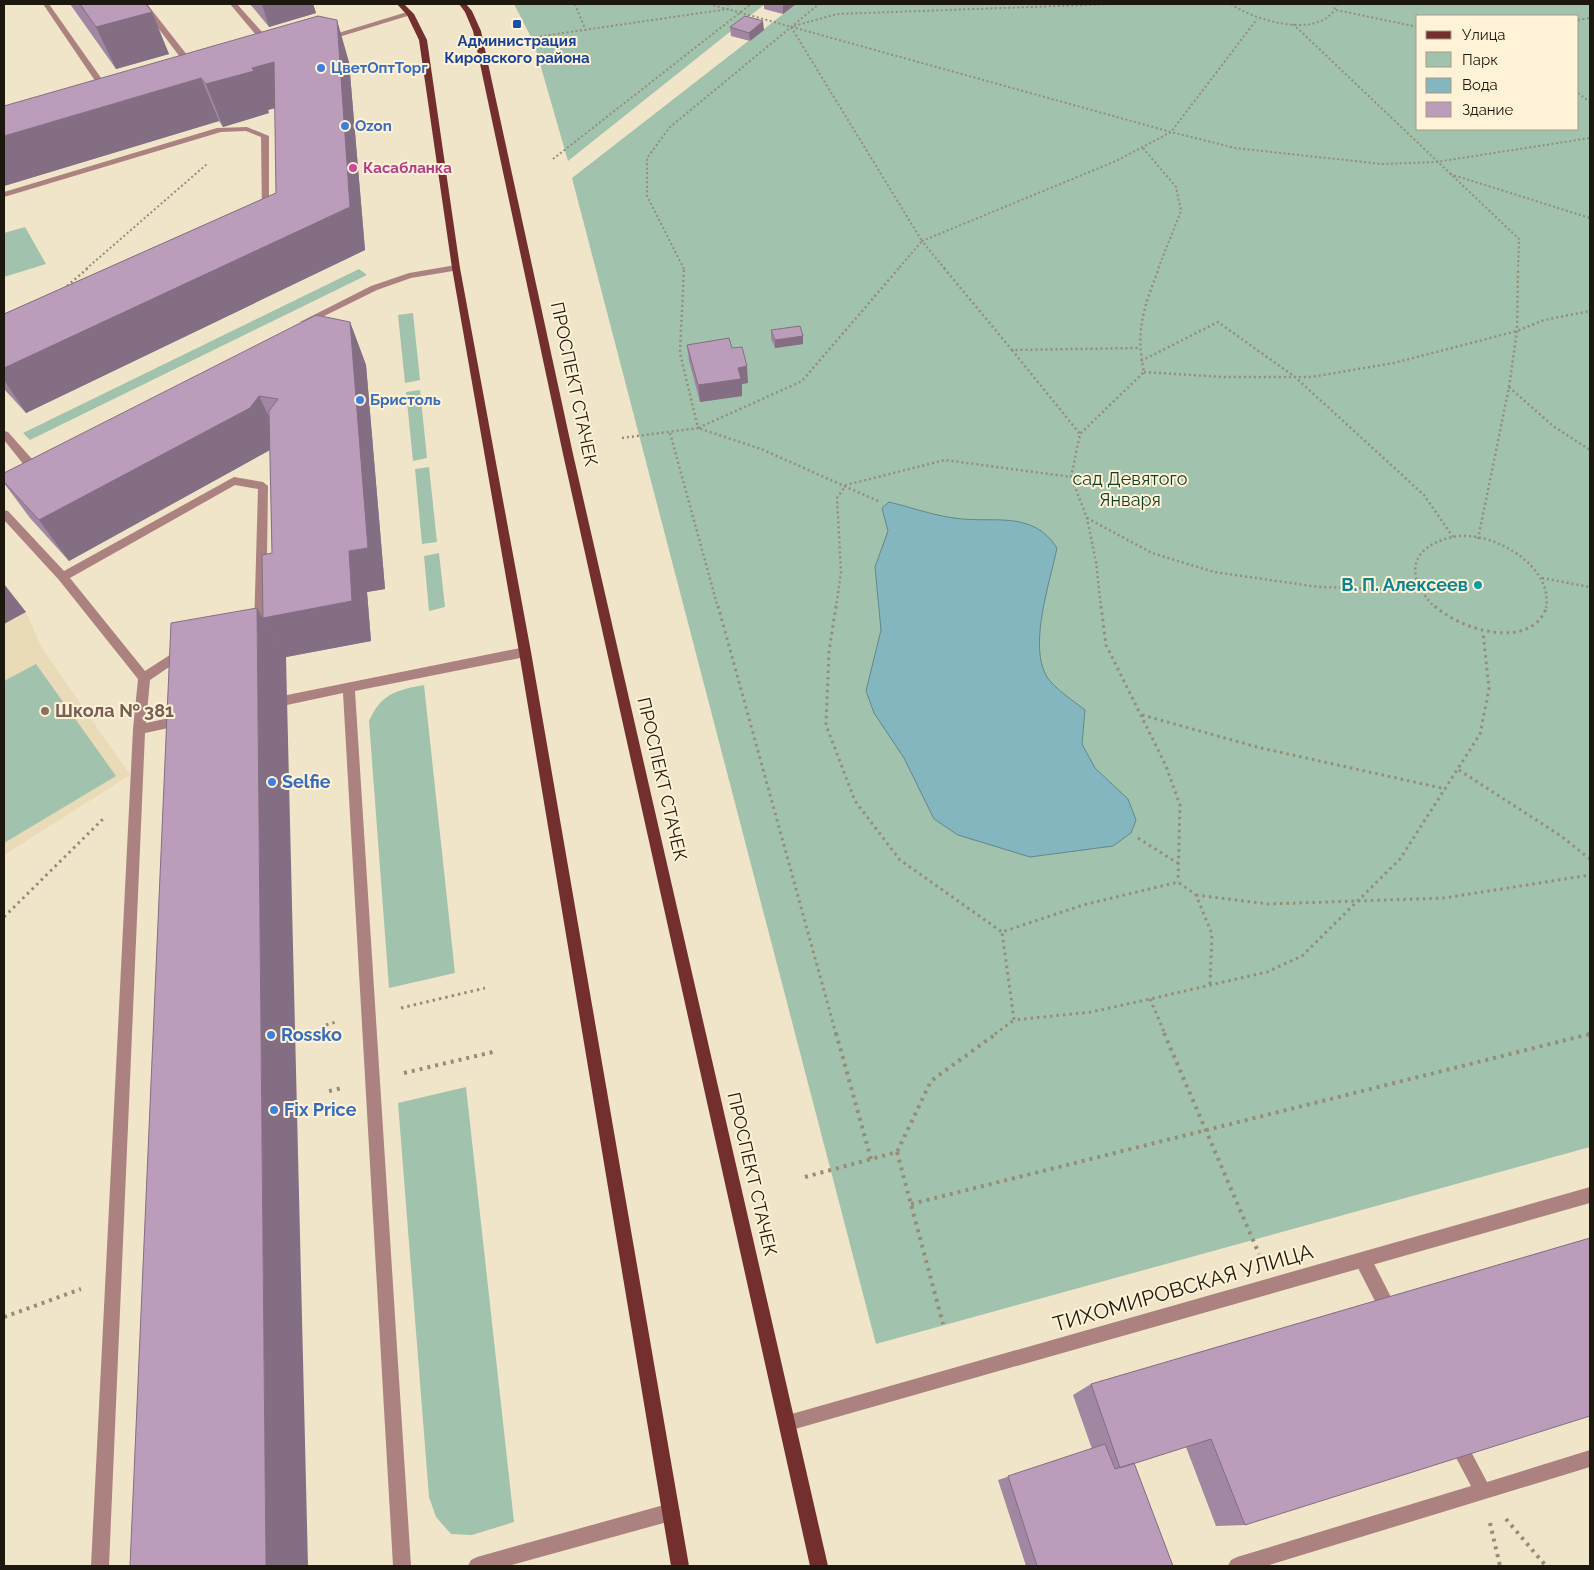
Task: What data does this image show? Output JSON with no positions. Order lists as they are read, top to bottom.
{
  "streets": {
    "main road": ["ПРОСПЕКТ СТАЧЕК"],
    "street": ["ТИХОМИРОВСКАЯ УЛИЦА"]
  },
  "crossings": [
    ["ПРОСПЕКТ СТАЧЕК", "ТИХОМИРОВСКАЯ УЛИЦА"]
  ],
  "parks": ["сад Девятого Января"],
  "places": {
    "transit": ["Администрация Кировского района"],
    "other": [
      "ЦветОптТорг",
      "Ozon",
      "Касабланка",
      "Бристоль",
      "В. П. Алексеев",
      "Школа № 381",
      "Selfie",
      "Rossko",
      "Fix Price"
    ]
  },
  "legend": [
    "Улица",
    "Парк",
    "Вода",
    "Здание"
  ]
}
